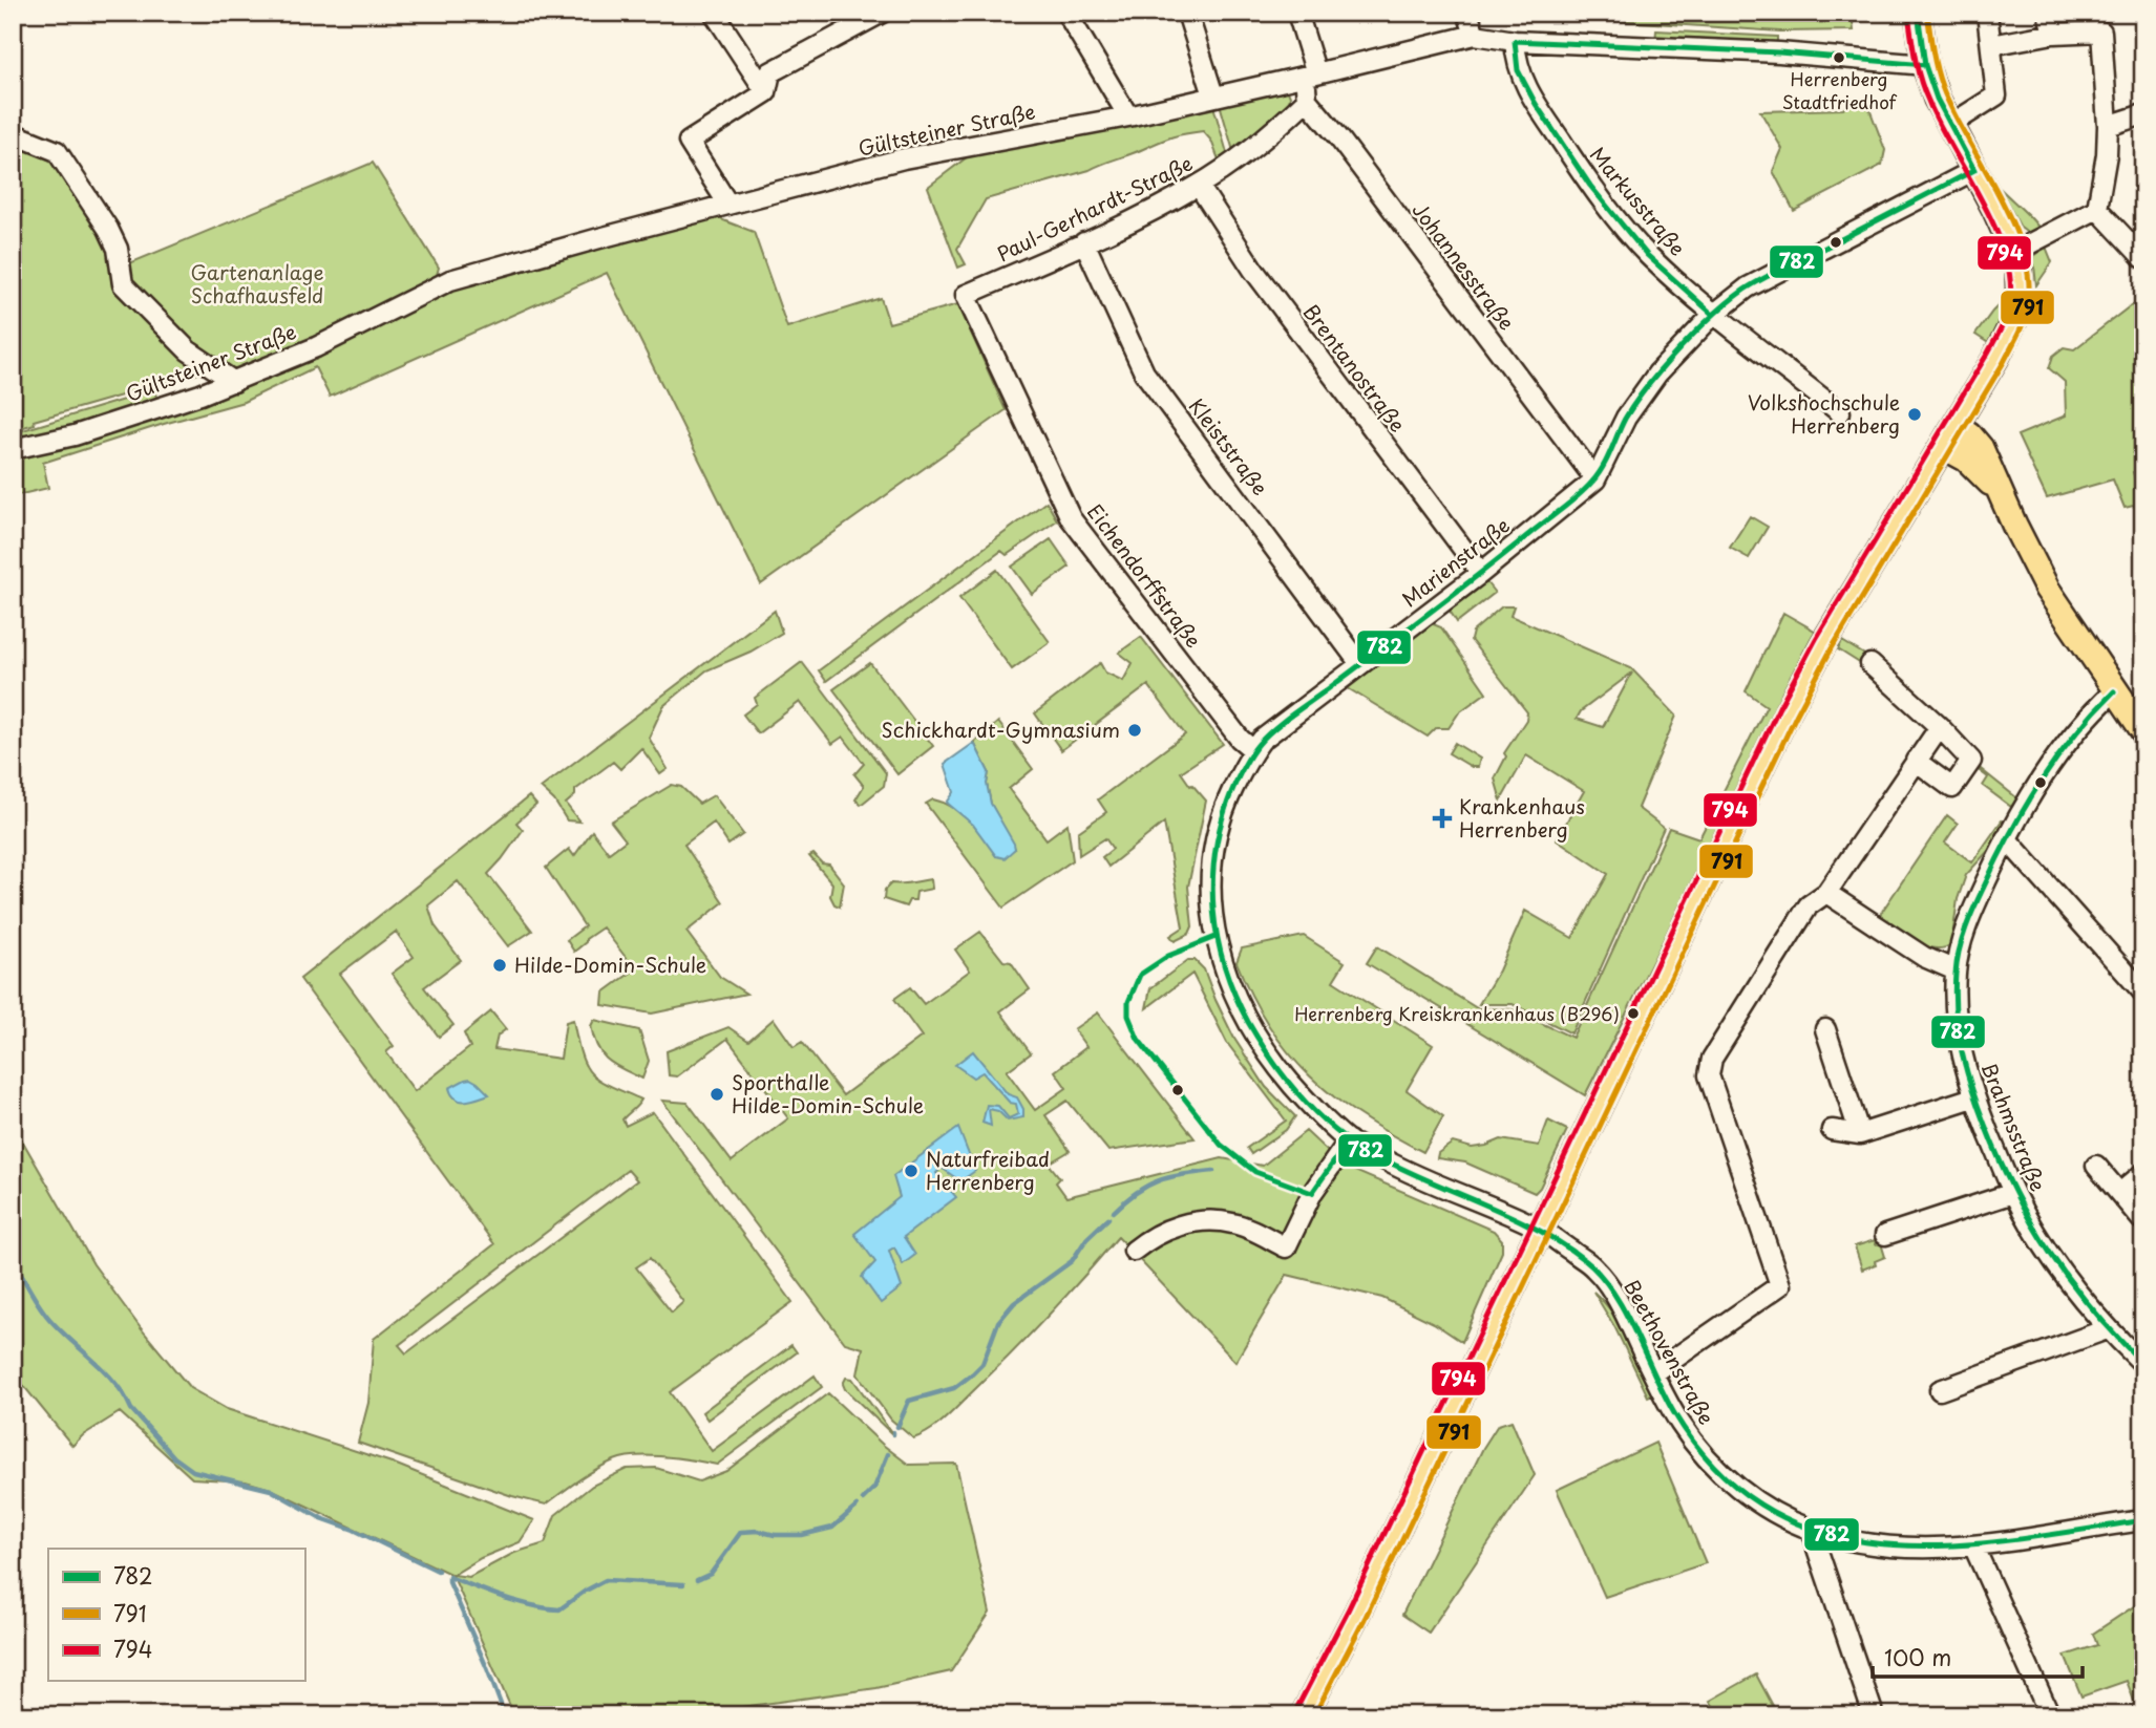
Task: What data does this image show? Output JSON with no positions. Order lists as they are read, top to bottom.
{
  "streets": {
    "street": [
      "Gültsteiner Straße",
      "Markusstraße",
      "Paul-Gerhardt-Straße",
      "Johannesstraße",
      "Brentanostraße",
      "Kleiststraße",
      "Marienstraße",
      "Eichendorffstraße",
      "Brahmsstraße",
      "Beethovenstraße"
    ]
  },
  "crossings": [
    ["Gültsteiner Straße", "Markusstraße"],
    ["Markusstraße", "Marienstraße"],
    ["Paul-Gerhardt-Straße", "Johannesstraße"],
    ["Paul-Gerhardt-Straße", "Brentanostraße"],
    ["Paul-Gerhardt-Straße", "Kleiststraße"],
    ["Paul-Gerhardt-Straße", "Eichendorffstraße"],
    ["Johannesstraße", "Marienstraße"],
    ["Brentanostraße", "Marienstraße"],
    ["Kleiststraße", "Marienstraße"],
    ["Marienstraße", "Eichendorffstraße"],
    ["Marienstraße", "Beethovenstraße"]
  ],
  "parks": ["Gartenanlage Schafhausfeld"],
  "places": {
    "other": [
      "Herrenberg Stadtfriedhof",
      "Volkshochschule Herrenberg",
      "Schickhardt-Gymnasium",
      "Hilde-Domin-Schule",
      "Herrenberg Kreiskrankenhaus (B296)",
      "Sporthalle Hilde-Domin-Schule",
      "Naturfreibad Herrenberg"
    ],
    "health": ["Krankenhaus Herrenberg"]
  },
  "lines": ["transit line 782", "transit line 791", "transit line 794"],
  "legend": ["782", "791", "794"],
  "scale_bar": "100 m"
}
